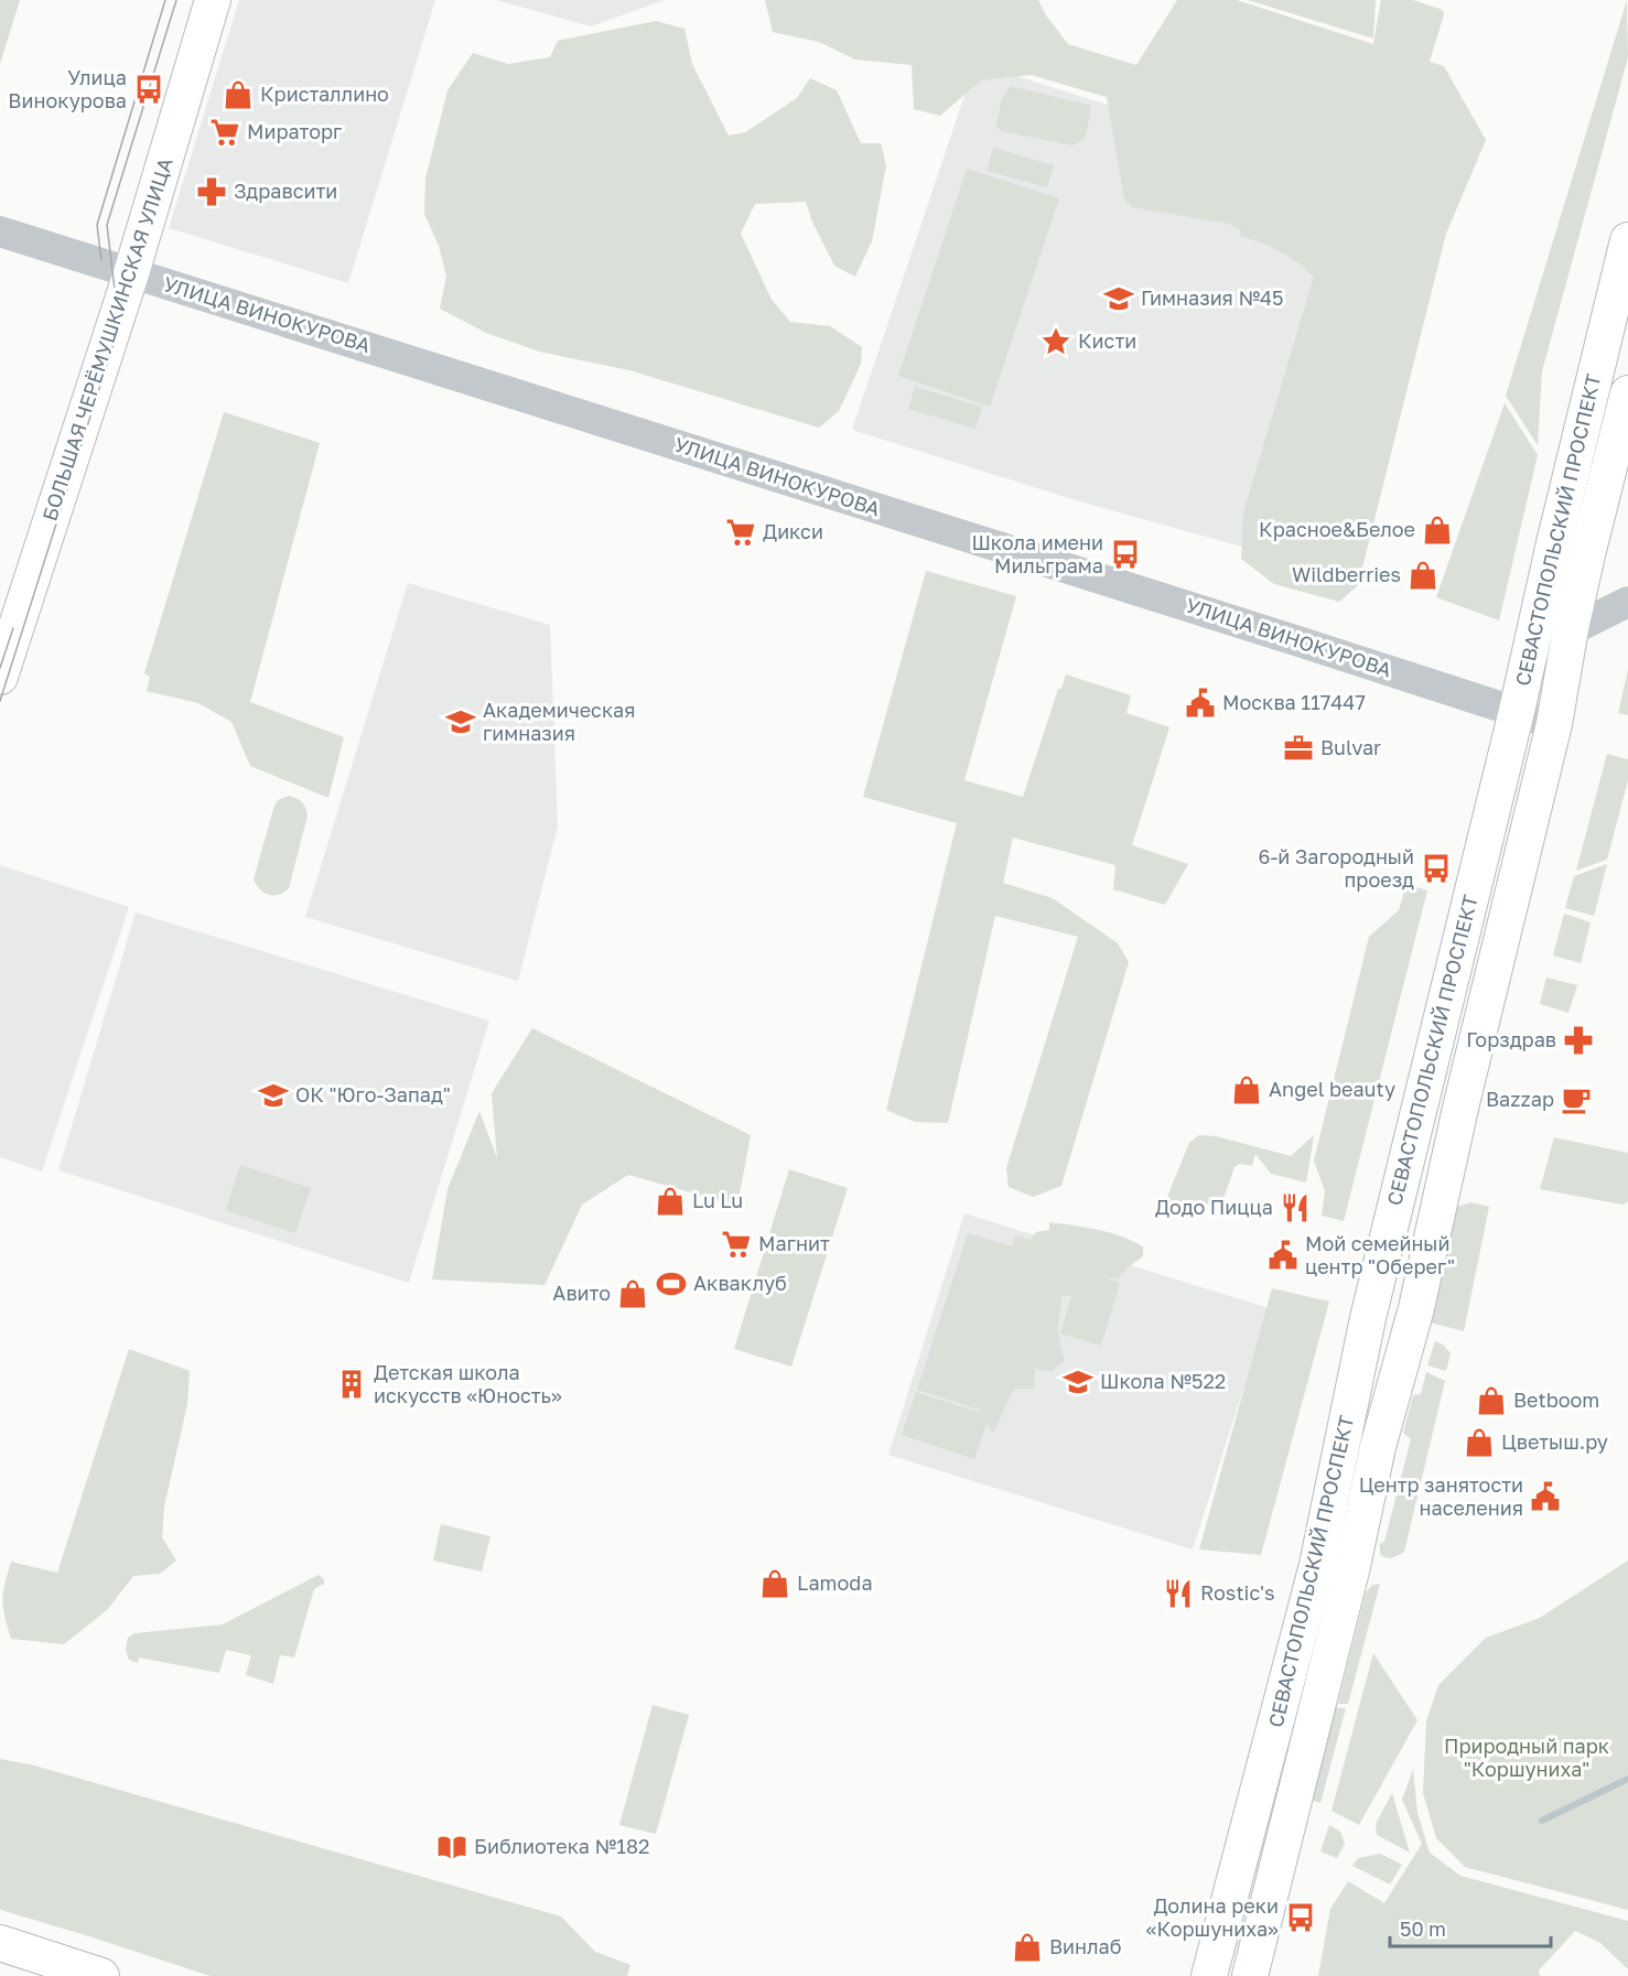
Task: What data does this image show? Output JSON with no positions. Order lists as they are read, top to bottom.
{
  "streets": {
    "main road": ["БОЛЬШАЯ ЧЕРЁМУШКИНСКАЯ УЛИЦА", "СЕВАСТОПОЛЬСКИЙ ПРОСПЕКТ"],
    "street": ["УЛИЦА ВИНОКУРОВА"]
  },
  "crossings": [
    ["УЛИЦА ВИНОКУРОВА", "БОЛЬШАЯ ЧЕРЁМУШКИНСКАЯ УЛИЦА"],
    ["УЛИЦА ВИНОКУРОВА", "СЕВАСТОПОЛЬСКИЙ ПРОСПЕКТ"]
  ],
  "parks": ["Природный парк \"Коршуниха\""],
  "places": {
    "bus stop": [
      "Улица Винокурова",
      "Школа имени Мильграма",
      "6-й Загородный проезд",
      "Долина реки «Коршуниха»"
    ],
    "shop": [
      "Кристаллино",
      "Красное&Белое",
      "Wildberries",
      "Angel beauty",
      "Lu Lu",
      "Авито",
      "Betboom",
      "Цветыш.ру",
      "Lamoda",
      "Винлаб"
    ],
    "supermarket": ["Мираторг", "Дикси", "Магнит"],
    "pharmacy": ["Здравсити", "Горздрав"],
    "school or university": [
      "Гимназия №45",
      "Академическая гимназия",
      "ОК \"Юго-Запад\"",
      "Школа №522"
    ],
    "place": ["Кисти"],
    "public building": ["Москва 117447", "Мой семейный центр \"Оберег\"", "Центр занятости населения"],
    "office": ["Bulvar"],
    "cafe": ["Bazzap"],
    "restaurant": ["Додо Пицца", "Rostic's"],
    "sports": ["Акваклуб"],
    "building": ["Детская школа искусств «Юность»"],
    "library": ["Библиотека №182"]
  },
  "scale_bar": "50 m"
}
